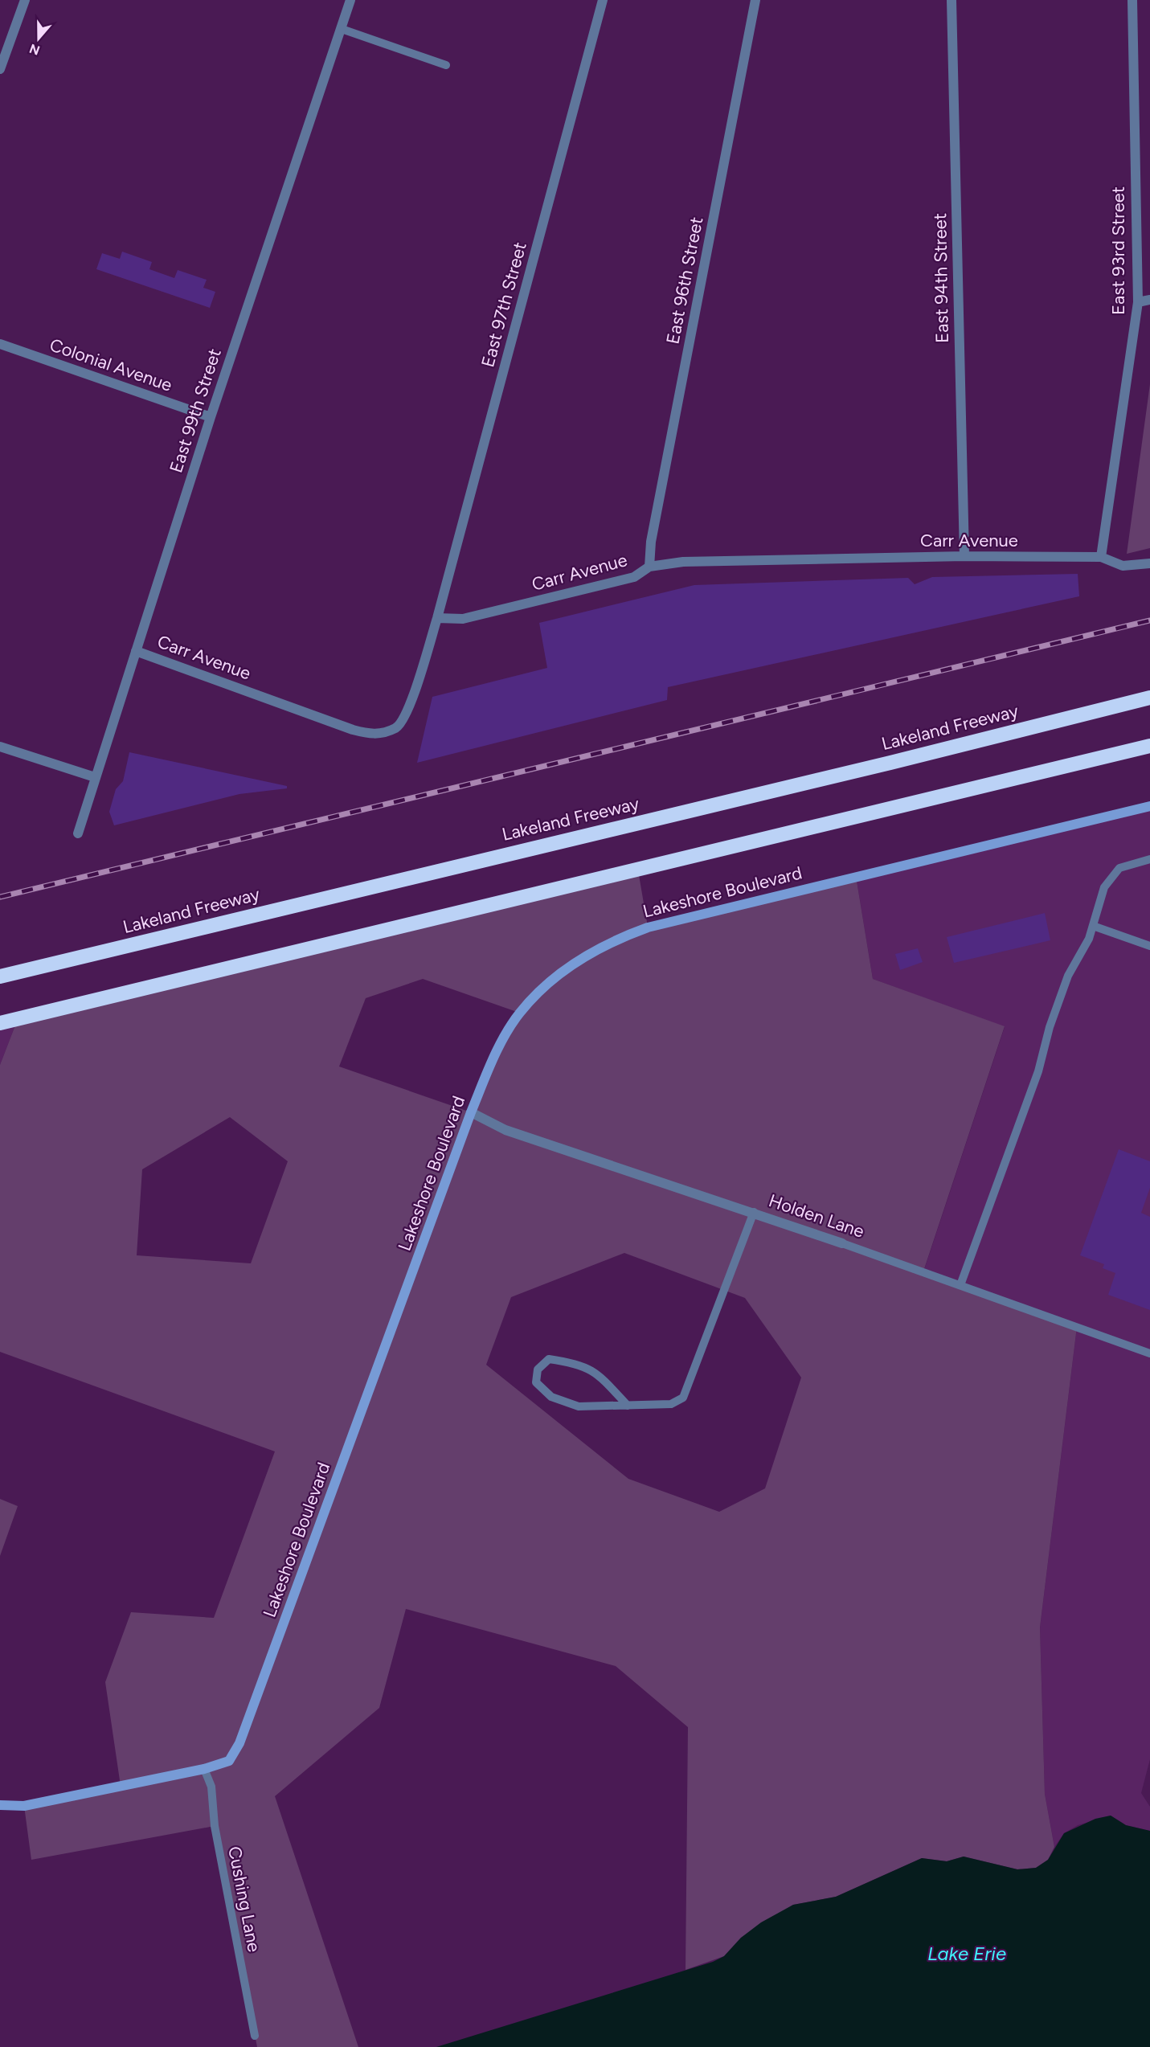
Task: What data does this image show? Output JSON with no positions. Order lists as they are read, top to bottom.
{
  "streets": {
    "highway": ["Lakeland Freeway"],
    "street": [
      "East 93rd Street",
      "East 94th Street",
      "East 96th Street",
      "East 97th Street",
      "Colonial Avenue",
      "East 99th Street",
      "Carr Avenue",
      "Lakeshore Boulevard",
      "Holden Lane"
    ],
    "lane": ["Cushing Lane"]
  },
  "crossings": [
    ["East 93rd Street", "Carr Avenue"],
    ["East 94th Street", "Carr Avenue"],
    ["East 96th Street", "Carr Avenue"],
    ["East 97th Street", "Carr Avenue"],
    ["Colonial Avenue", "East 99th Street"],
    ["East 99th Street", "Carr Avenue"],
    ["Lakeshore Boulevard", "Holden Lane"],
    ["Lakeshore Boulevard", "Cushing Lane"]
  ],
  "water": ["Lake Erie"],
  "north": "bottom"
}
